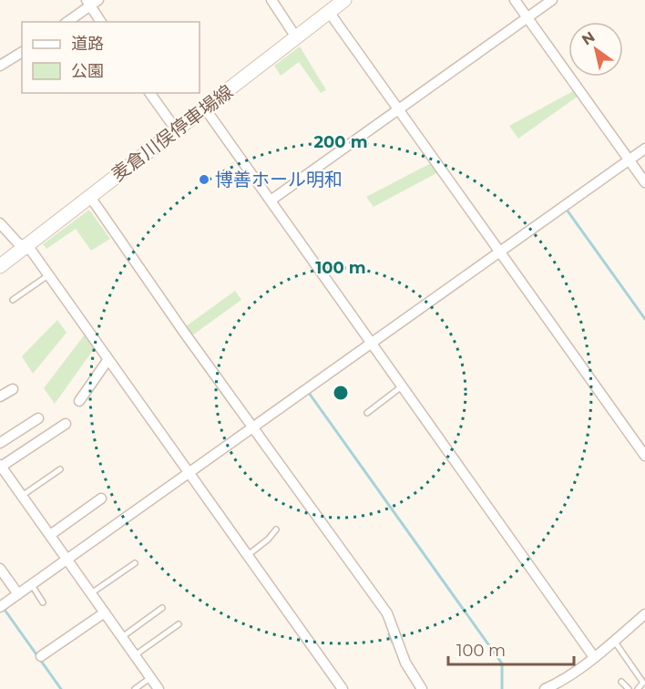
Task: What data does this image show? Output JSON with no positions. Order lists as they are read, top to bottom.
{
  "streets": {
    "main road": ["麦倉川俣停車場線"]
  },
  "places": ["博善ホール明和"],
  "legend": ["道路", "公園"],
  "scale_bar": "100 m",
  "north": "top left",
  "rings": ["200 m", "100 m"]
}
